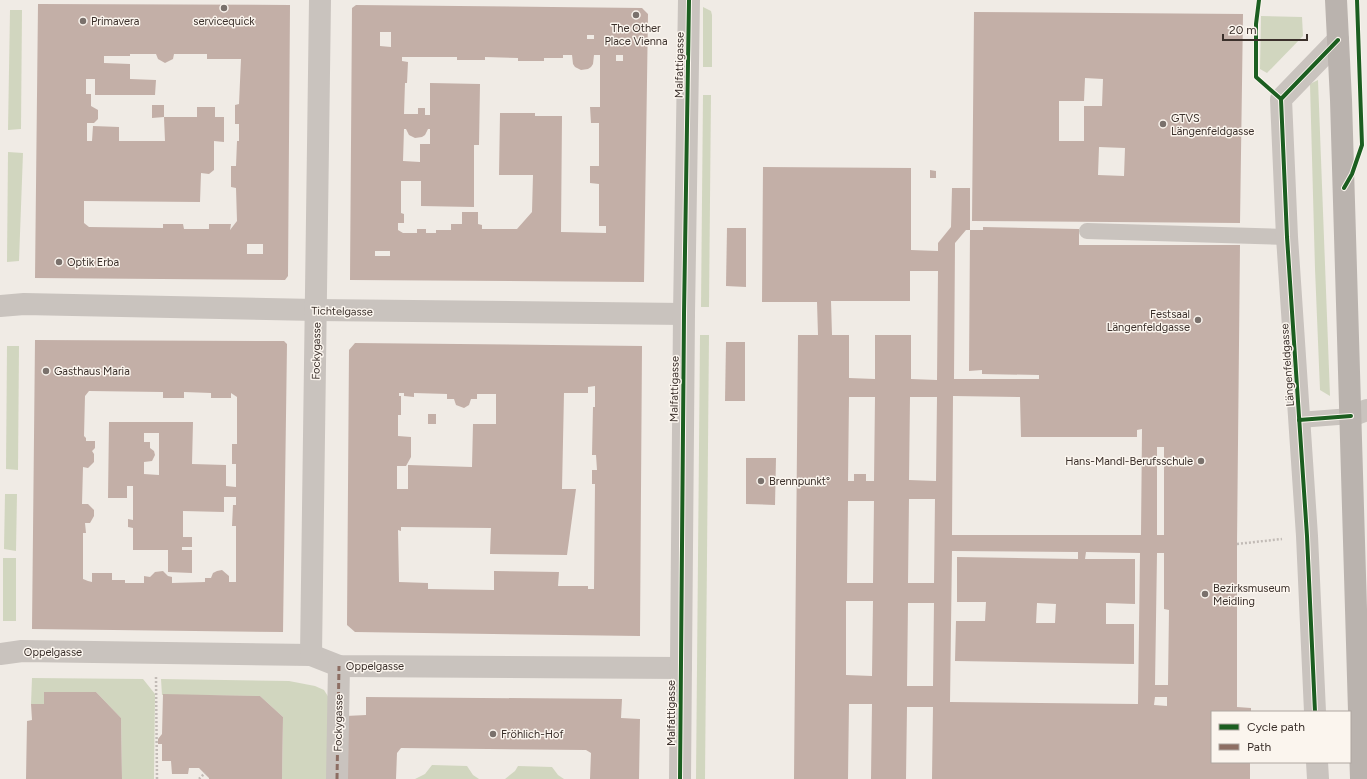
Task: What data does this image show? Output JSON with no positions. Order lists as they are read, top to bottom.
{
  "streets": {
    "street": [
      "Malfattigasse",
      "Tichtelgasse",
      "Fockygasse",
      "Längenfeldgasse",
      "Oppelgasse"
    ]
  },
  "crossings": [
    ["Malfattigasse", "Tichtelgasse"],
    ["Malfattigasse", "Oppelgasse"],
    ["Tichtelgasse", "Fockygasse"],
    ["Fockygasse", "Oppelgasse"]
  ],
  "places": [
    "servicequick",
    "The Other Place Vienna",
    "Primavera",
    "GTVS Längenfeldgasse",
    "Optik Erba",
    "Festsaal Längenfeldgasse",
    "Gasthaus Maria",
    "Hans-Mandl-Berufsschule",
    "Brennpunkt°",
    "Bezirksmuseum Meidling",
    "Fröhlich-Hof"
  ],
  "legend": ["Cycle path", "Path"],
  "scale_bar": "20 m"
}
